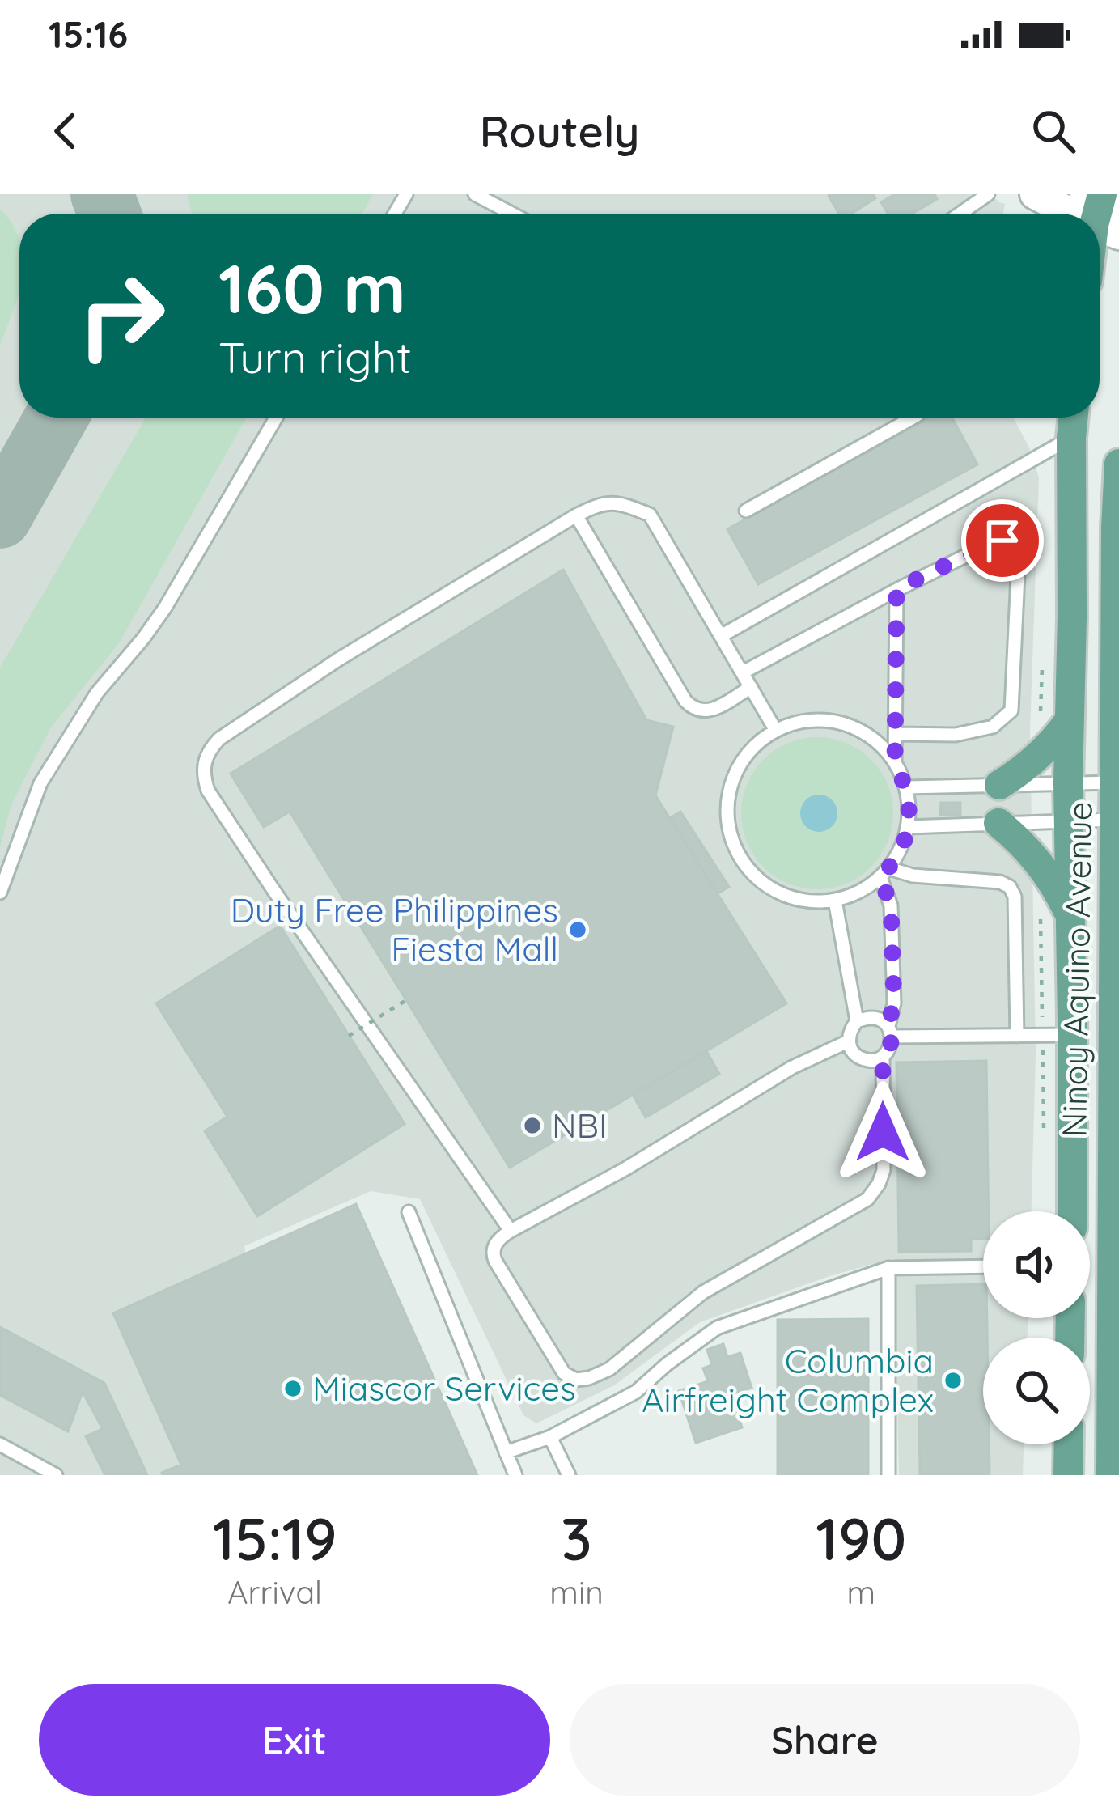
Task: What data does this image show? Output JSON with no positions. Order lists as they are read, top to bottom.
{
  "streets": {
    "main road": ["Ninoy Aquino Avenue"]
  },
  "places": [
    "Duty Free Philippines Fiesta Mall",
    "NBI",
    "Columbia Airfreight Complex",
    "Miascor Services"
  ],
  "page": {
    "status": "15:16",
    "header": "Routely",
    "turn": ["160 m", "Turn right"],
    "eta": [
      "15:19",
      "Arrival",
      "3",
      "min",
      "190",
      "m"
    ],
    "buttons": ["Exit", "Share"]
  }
}
